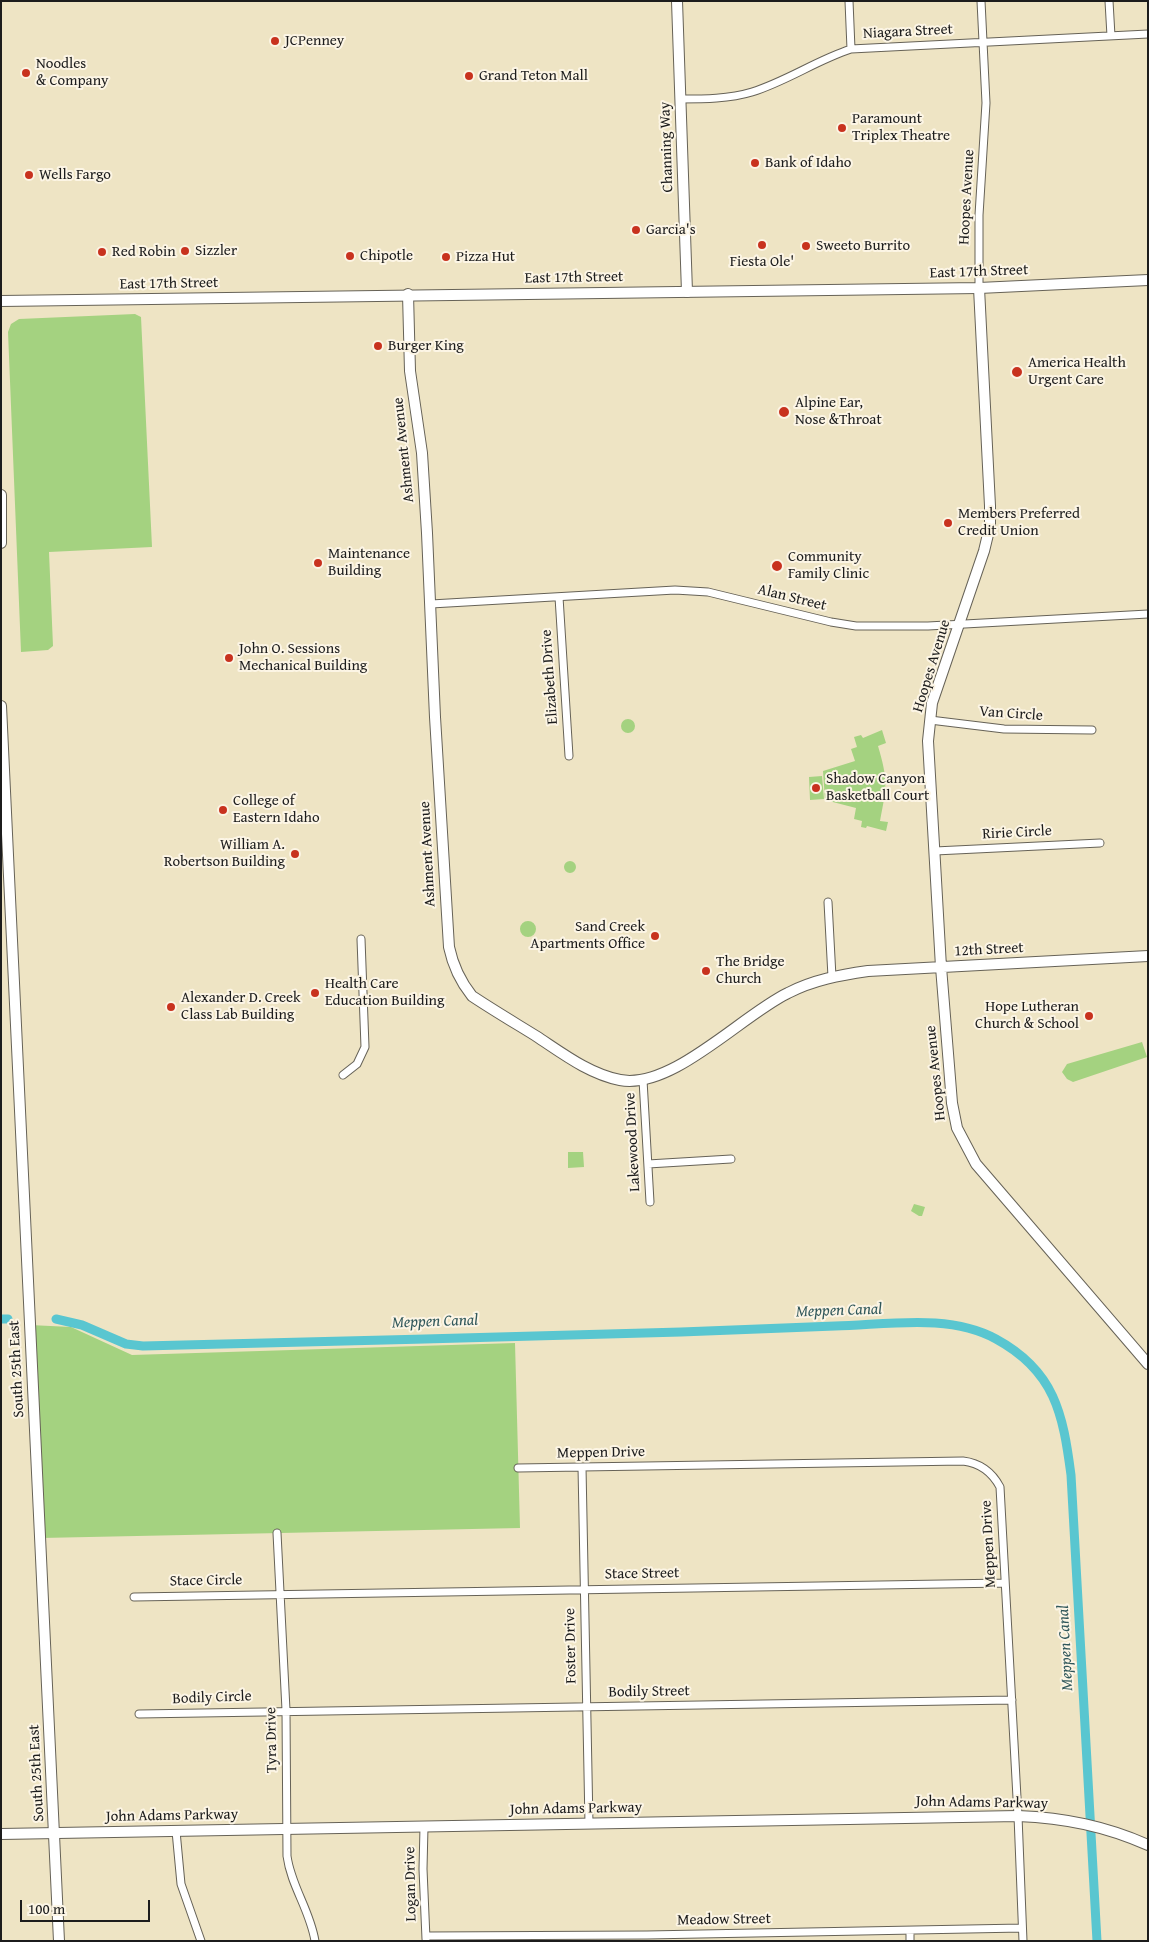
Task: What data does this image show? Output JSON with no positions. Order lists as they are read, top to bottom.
{
  "streets": {
    "street": [
      "Niagara Street",
      "Channing Way",
      "Hoopes Avenue",
      "East 17th Street",
      "Ashment Avenue",
      "Alan Street",
      "Elizabeth Drive",
      "Van Circle",
      "Ririe Circle",
      "12th Street",
      "Lakewood Drive",
      "South 25th East",
      "Meppen Drive",
      "Stace Street",
      "Stace Circle",
      "Foster Drive",
      "Bodily Street",
      "Bodily Circle",
      "Tyra Drive",
      "John Adams Parkway",
      "Logan Drive",
      "Meadow Street"
    ]
  },
  "crossings": [
    ["Niagara Street", "Channing Way"],
    ["Niagara Street", "Hoopes Avenue"],
    ["Channing Way", "East 17th Street"],
    ["Hoopes Avenue", "East 17th Street"],
    ["Hoopes Avenue", "Alan Street"],
    ["Hoopes Avenue", "Van Circle"],
    ["Hoopes Avenue", "Ririe Circle"],
    ["Hoopes Avenue", "12th Street"],
    ["East 17th Street", "Ashment Avenue"],
    ["Ashment Avenue", "Alan Street"],
    ["Ashment Avenue", "12th Street"],
    ["Ashment Avenue", "Lakewood Drive"],
    ["Alan Street", "Elizabeth Drive"],
    ["South 25th East", "John Adams Parkway"],
    ["Meppen Drive", "Stace Street"],
    ["Meppen Drive", "Foster Drive"],
    ["Meppen Drive", "Bodily Street"],
    ["Meppen Drive", "John Adams Parkway"],
    ["Meppen Drive", "Meadow Street"],
    ["Stace Street", "Stace Circle"],
    ["Stace Street", "Foster Drive"],
    ["Stace Street", "Tyra Drive"],
    ["Stace Circle", "Tyra Drive"],
    ["Foster Drive", "Bodily Street"],
    ["Foster Drive", "John Adams Parkway"],
    ["Bodily Street", "Bodily Circle"],
    ["Bodily Street", "Tyra Drive"],
    ["Bodily Circle", "Tyra Drive"],
    ["Tyra Drive", "John Adams Parkway"],
    ["John Adams Parkway", "Logan Drive"],
    ["Logan Drive", "Meadow Street"]
  ],
  "water": ["Meppen Canal"],
  "places": [
    "JCPenney",
    "Noodles & Company",
    "Grand Teton Mall",
    "Paramount Triplex Theatre",
    "Bank of Idaho",
    "Wells Fargo",
    "Garcia's",
    "Fiesta Ole'",
    "Sweeto Burrito",
    "Sizzler",
    "Red Robin",
    "Chipotle",
    "Pizza Hut",
    "Burger King",
    "America Health Urgent Care",
    "Alpine Ear, Nose &Throat",
    "Members Preferred Credit Union",
    "Maintenance Building",
    "Community Family Clinic",
    "John O. Sessions Mechanical Building",
    "Shadow Canyon Basketball Court",
    "College of Eastern Idaho",
    "William A. Robertson Building",
    "Sand Creek Apartments Office",
    "The Bridge Church",
    "Health Care Education Building",
    "Alexander D. Creek Class Lab Building",
    "Hope Lutheran Church & School"
  ],
  "scale_bar": "100 m"
}
